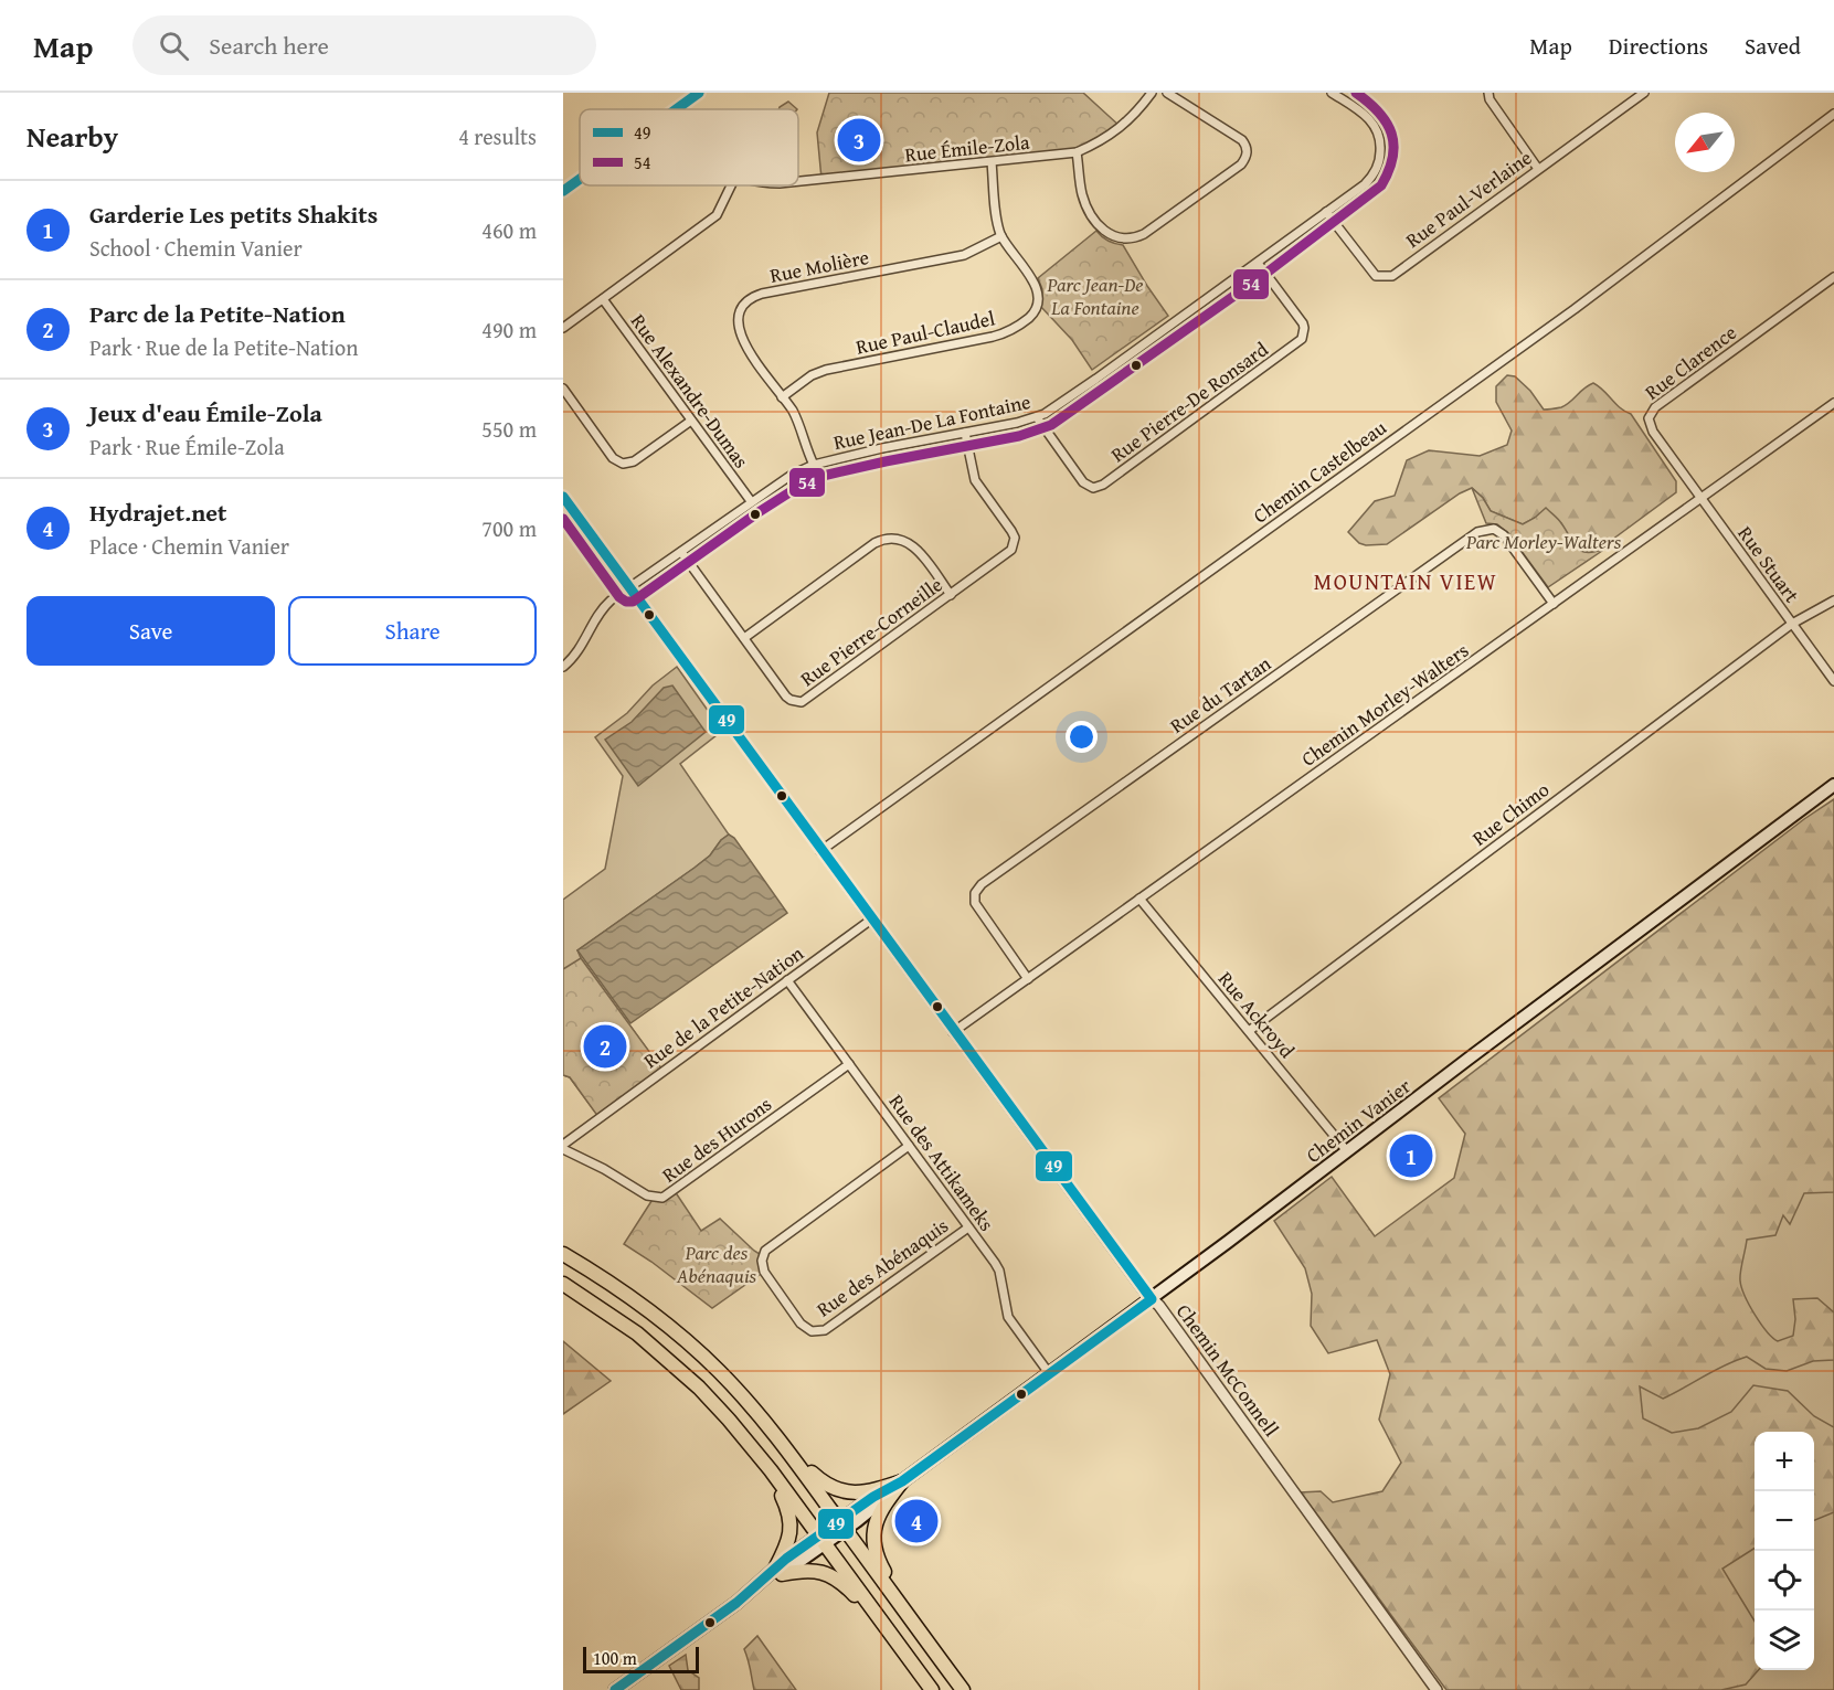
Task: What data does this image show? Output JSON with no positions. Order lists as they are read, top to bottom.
{
  "streets": {
    "main road": ["Chemin Vanier"],
    "street": [
      "Rue Émile-Zola",
      "Rue Paul-Verlaine",
      "Rue Molière",
      "Rue Paul-Claudel",
      "Rue Clarence",
      "Rue Alexandre-Dumas",
      "Rue Pierre-De Ronsard",
      "Rue Jean-De La Fontaine",
      "Chemin Castelbeau",
      "Rue Stuart",
      "Rue Pierre-Corneille",
      "Rue du Tartan",
      "Chemin Morley-Walters",
      "Rue Chimo",
      "Rue de la Petite-Nation",
      "Rue Ackroyd",
      "Rue des Hurons",
      "Rue des Attikameks",
      "Rue des Abénaquis",
      "Chemin McConnell"
    ]
  },
  "crossings": [
    ["Rue Émile-Zola", "Rue Paul-Claudel"],
    ["Rue Paul-Verlaine", "Rue Jean-De La Fontaine"],
    ["Rue Molière", "Rue Paul-Claudel"],
    ["Rue Molière", "Rue Jean-De La Fontaine"],
    ["Rue Clarence", "Rue Stuart"],
    ["Rue Clarence", "Chemin Morley-Walters"],
    ["Rue Alexandre-Dumas", "Rue Jean-De La Fontaine"],
    ["Rue Pierre-De Ronsard", "Rue Jean-De La Fontaine"],
    ["Rue Jean-De La Fontaine", "Rue Pierre-Corneille"],
    ["Rue Jean-De La Fontaine", "Chemin McConnell"],
    ["Chemin Castelbeau", "Chemin McConnell"],
    ["Rue Stuart", "Chemin Morley-Walters"],
    ["Rue Stuart", "Rue Chimo"],
    ["Rue du Tartan", "Chemin Morley-Walters"],
    ["Chemin Morley-Walters", "Rue Ackroyd"],
    ["Chemin Morley-Walters", "Chemin McConnell"],
    ["Rue Chimo", "Rue Ackroyd"],
    ["Rue de la Petite-Nation", "Rue des Hurons"],
    ["Rue de la Petite-Nation", "Rue des Attikameks"],
    ["Rue de la Petite-Nation", "Chemin McConnell"],
    ["Rue Ackroyd", "Chemin Vanier"],
    ["Chemin Vanier", "Rue des Attikameks"],
    ["Chemin Vanier", "Chemin McConnell"],
    ["Rue des Hurons", "Rue des Attikameks"],
    ["Rue des Attikameks", "Rue des Abénaquis"]
  ],
  "districts": ["MOUNTAIN VIEW"],
  "parks": ["Parc Jean-De La Fontaine", "Parc Morley-Walters", "Parc des Abénaquis"],
  "lines": ["transit line 49", "transit line 54"],
  "legend": ["49", "54"],
  "scale_bar": "100 m",
  "north": "bottom left",
  "page": {
    "header": "Map",
    "search": "Search here",
    "nav": ["Map", "Directions", "Saved"],
    "heading": ["Nearby", "4 results"],
    "pins": [
      "3",
      "2",
      "1",
      "4"
    ],
    "list": [
      {
        "mark": "1",
        "name": "Garderie Les petits Shakits",
        "note": "School · Chemin Vanier",
        "value": "460 m"
      },
      {
        "mark": "2",
        "name": "Parc de la Petite-Nation",
        "note": "Park · Rue de la Petite-Nation",
        "value": "490 m"
      },
      {
        "mark": "3",
        "name": "Jeux d'eau Émile-Zola",
        "note": "Park · Rue Émile-Zola",
        "value": "550 m"
      },
      {
        "mark": "4",
        "name": "Hydrajet.net",
        "note": "Place · Chemin Vanier",
        "value": "700 m"
      }
    ],
    "buttons": ["Save", "Share"],
    "map_buttons": ["+", "−"],
    "scale": "100 m"
  }
}
